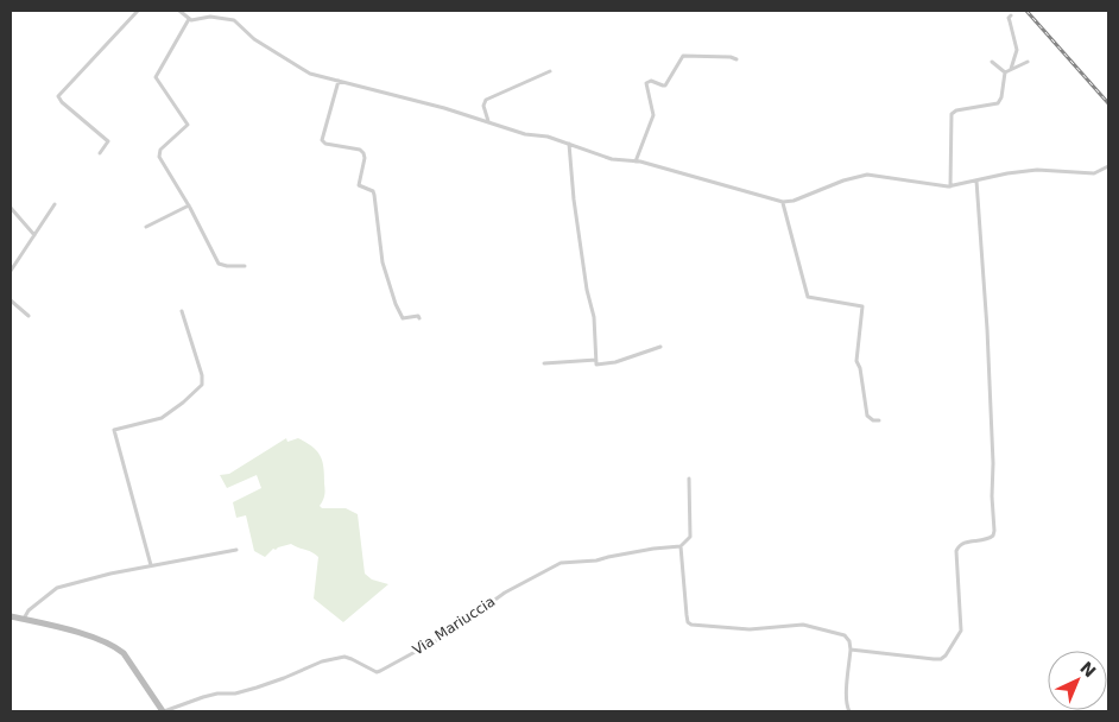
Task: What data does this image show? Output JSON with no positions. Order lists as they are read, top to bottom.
{
  "streets": {
    "street": ["Via Mariuccia"]
  },
  "north": "top right"
}
